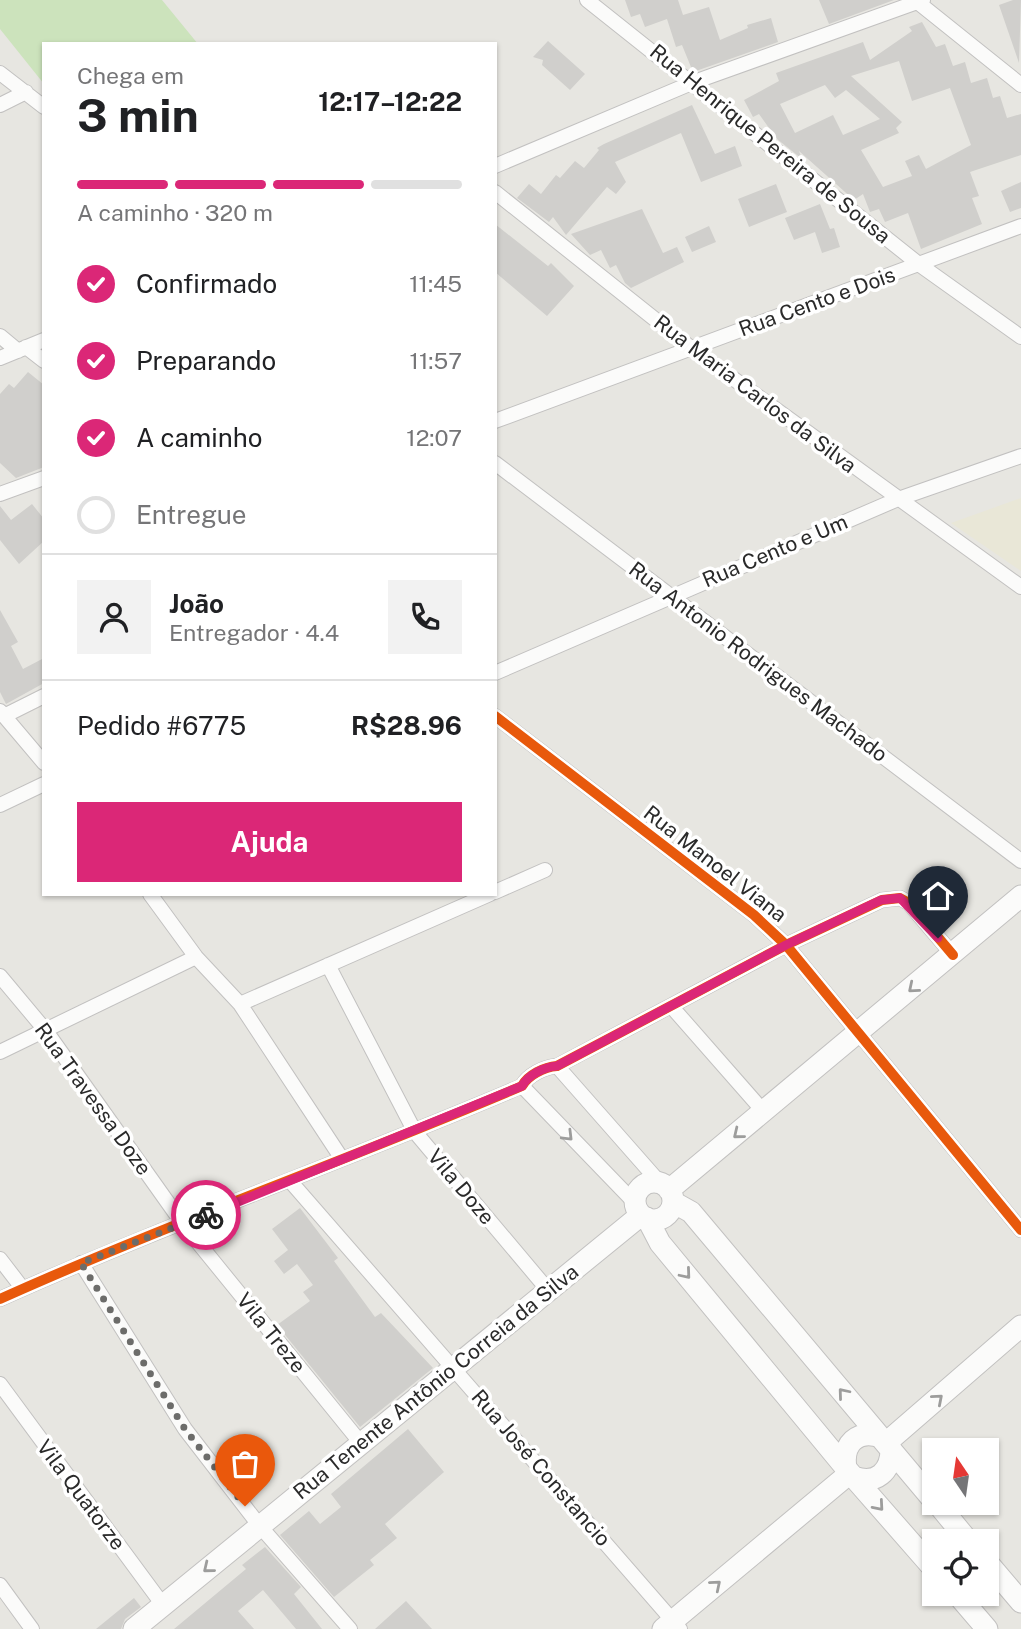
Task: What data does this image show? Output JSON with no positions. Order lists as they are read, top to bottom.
{
  "streets": {
    "main road": ["Rua Tenente Antônio Correia da Silva"],
    "street": [
      "Rua Henrique Pereira de Sousa",
      "Rua Cento e Dois",
      "Rua Maria Carlos da Silva",
      "Rua Cento e Um",
      "Rua Antonio Rodrigues Machado",
      "Rua Manoel Viana",
      "Rua Travessa Doze",
      "Vila Doze",
      "Vila Treze",
      "Rua José Constancio",
      "Vila Quatorze"
    ]
  },
  "crossings": [
    ["Rua Henrique Pereira de Sousa", "Rua Cento e Dois"],
    ["Rua Cento e Dois", "Rua Maria Carlos da Silva"],
    ["Rua Maria Carlos da Silva", "Rua Cento e Um"],
    ["Rua Cento e Um", "Rua Antonio Rodrigues Machado"],
    ["Rua Travessa Doze", "Vila Treze"],
    ["Vila Doze", "Rua Tenente Antônio Correia da Silva"],
    ["Vila Treze", "Rua Tenente Antônio Correia da Silva"],
    ["Rua Tenente Antônio Correia da Silva", "Rua José Constancio"],
    ["Rua Tenente Antônio Correia da Silva", "Vila Quatorze"]
  ],
  "north": "top",
  "page": {
    "heading": ["3 min", "Chega em", "12:17–12:22"],
    "panel": [
      "João",
      "Entregador · 4.4",
      "Pedido #6775",
      "R$28.96"
    ],
    "bar": "A caminho · 320 m",
    "list": [
      ["Confirmado", "11:45"],
      ["Preparando", "11:57"],
      ["A caminho", "12:07"],
      "Entregue"
    ],
    "buttons": "Ajuda"
  }
}
